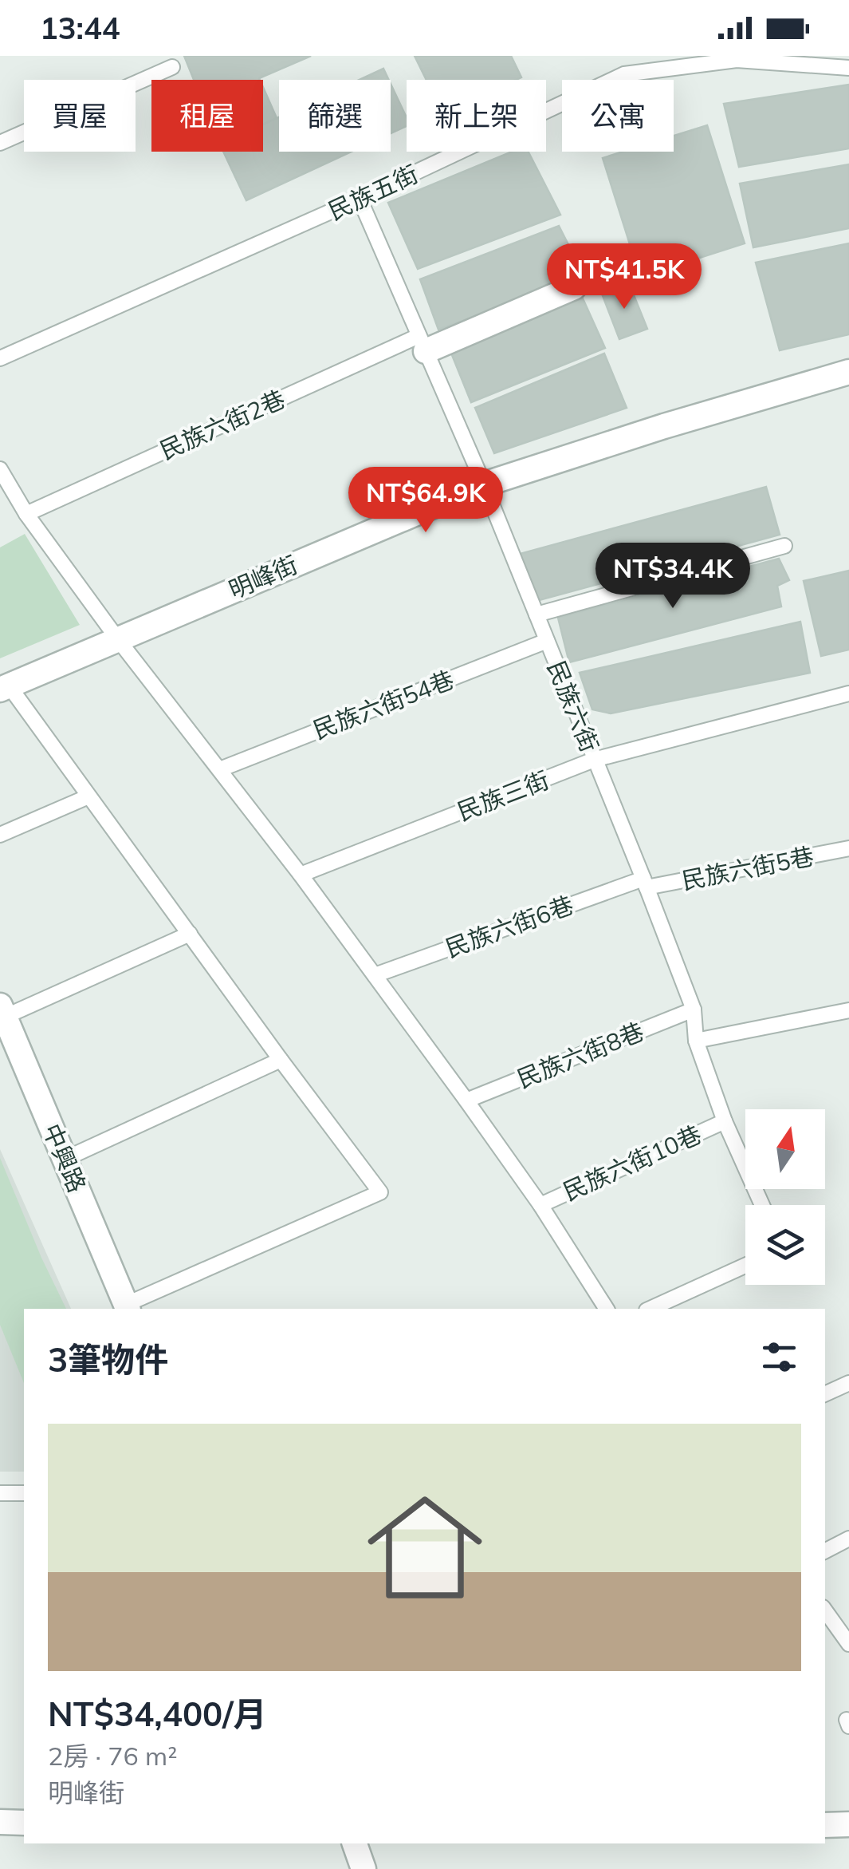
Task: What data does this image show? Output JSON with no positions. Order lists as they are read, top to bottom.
{
  "streets": {
    "street": ["明峰街", "中興路"],
    "lane": [
      "民族五街",
      "民族六街2巷",
      "民族六街54巷",
      "民族六街",
      "民族三街",
      "民族六街5巷",
      "民族六街6巷",
      "民族六街8巷",
      "民族六街10巷"
    ]
  },
  "crossings": [
    ["民族五街", "民族六街"],
    ["民族六街2巷", "民族六街"],
    ["明峰街", "民族六街"],
    ["民族六街54巷", "民族六街"],
    ["民族六街", "民族三街"],
    ["民族六街", "民族六街5巷"],
    ["民族六街", "民族六街6巷"],
    ["民族六街", "民族六街8巷"],
    ["民族六街", "民族六街10巷"],
    ["民族六街5巷", "民族六街6巷"]
  ],
  "north": "top",
  "page": {
    "status": "13:44",
    "chip": [
      "買屋",
      "租屋",
      "篩選",
      "新上架",
      "公寓"
    ],
    "price": ["NT$41.5K", "NT$64.9K", "NT$34.4K"],
    "heading": "3筆物件",
    "list": [
      {
        "name": "NT$34,400/月",
        "note": "2房 · 76 m² · 明峰街"
      }
    ]
  }
}
